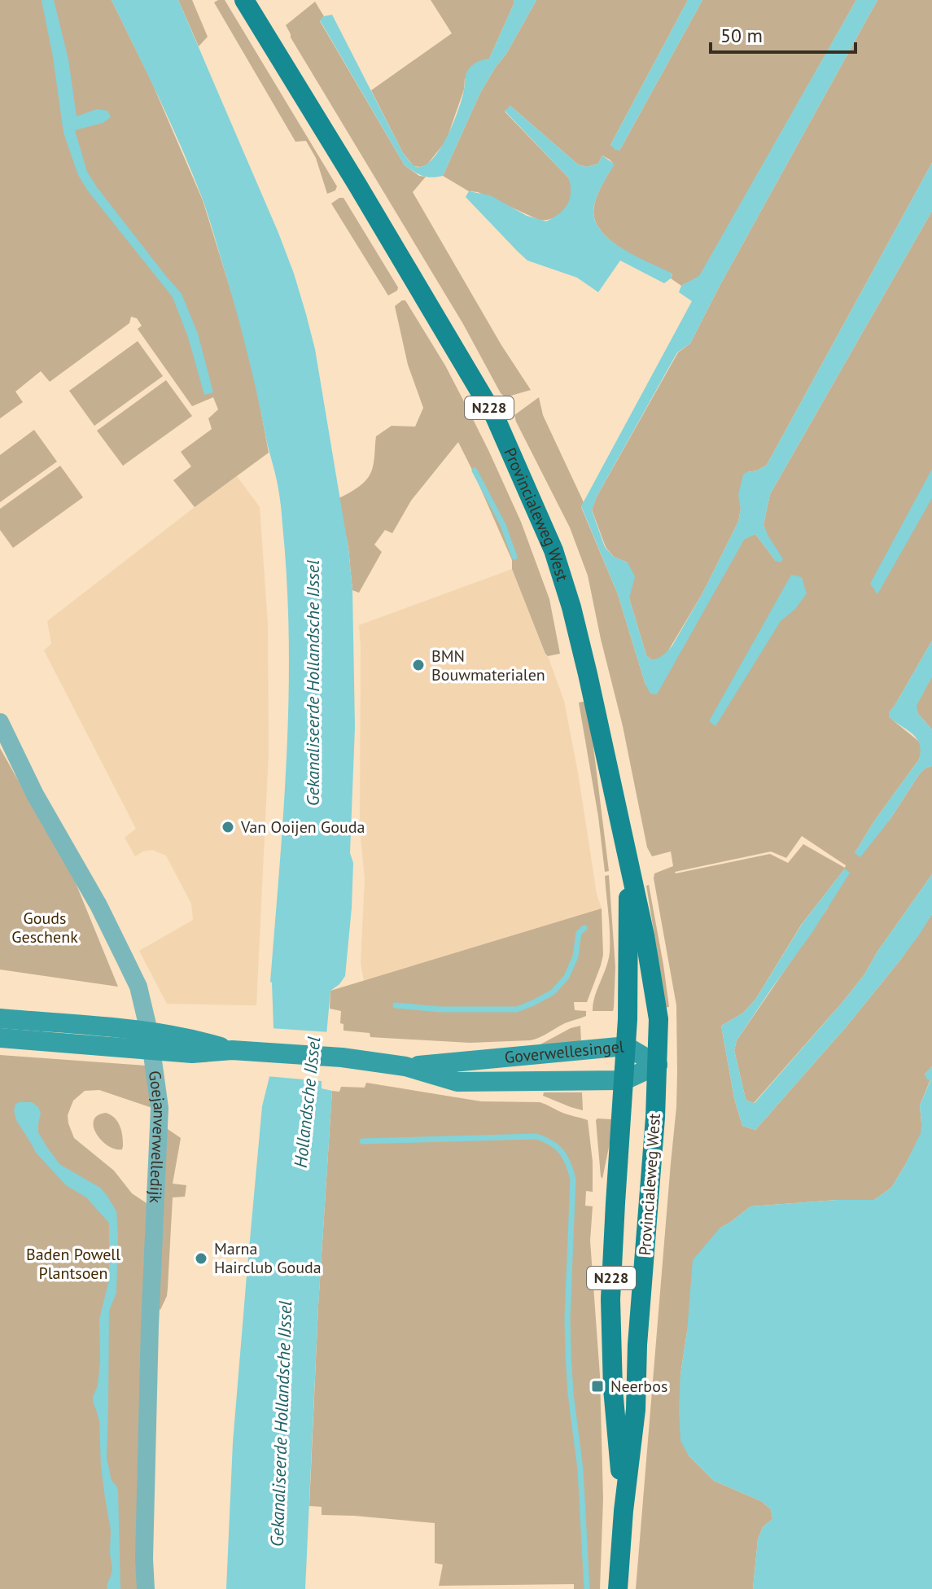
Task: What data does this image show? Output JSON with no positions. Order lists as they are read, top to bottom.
{
  "streets": {
    "main road": ["N228", "Provincialeweg West", "Goverwellesingel"],
    "street": ["Goejanverwelledijk"]
  },
  "crossings": [
    ["Provincialeweg West", "Goverwellesingel"],
    ["Goverwellesingel", "Goejanverwelledijk"]
  ],
  "water": ["Gekanaliseerde Hollandsche IJssel", "Hollandsche IJssel"],
  "parks": ["Gouds Geschenk", "Baden Powell Plantsoen"],
  "places": {
    "other": ["BMN Bouwmaterialen", "Van Ooijen Gouda", "Marna Hairclub Gouda"],
    "transit": ["Neerbos"]
  },
  "scale_bar": "50 m"
}
